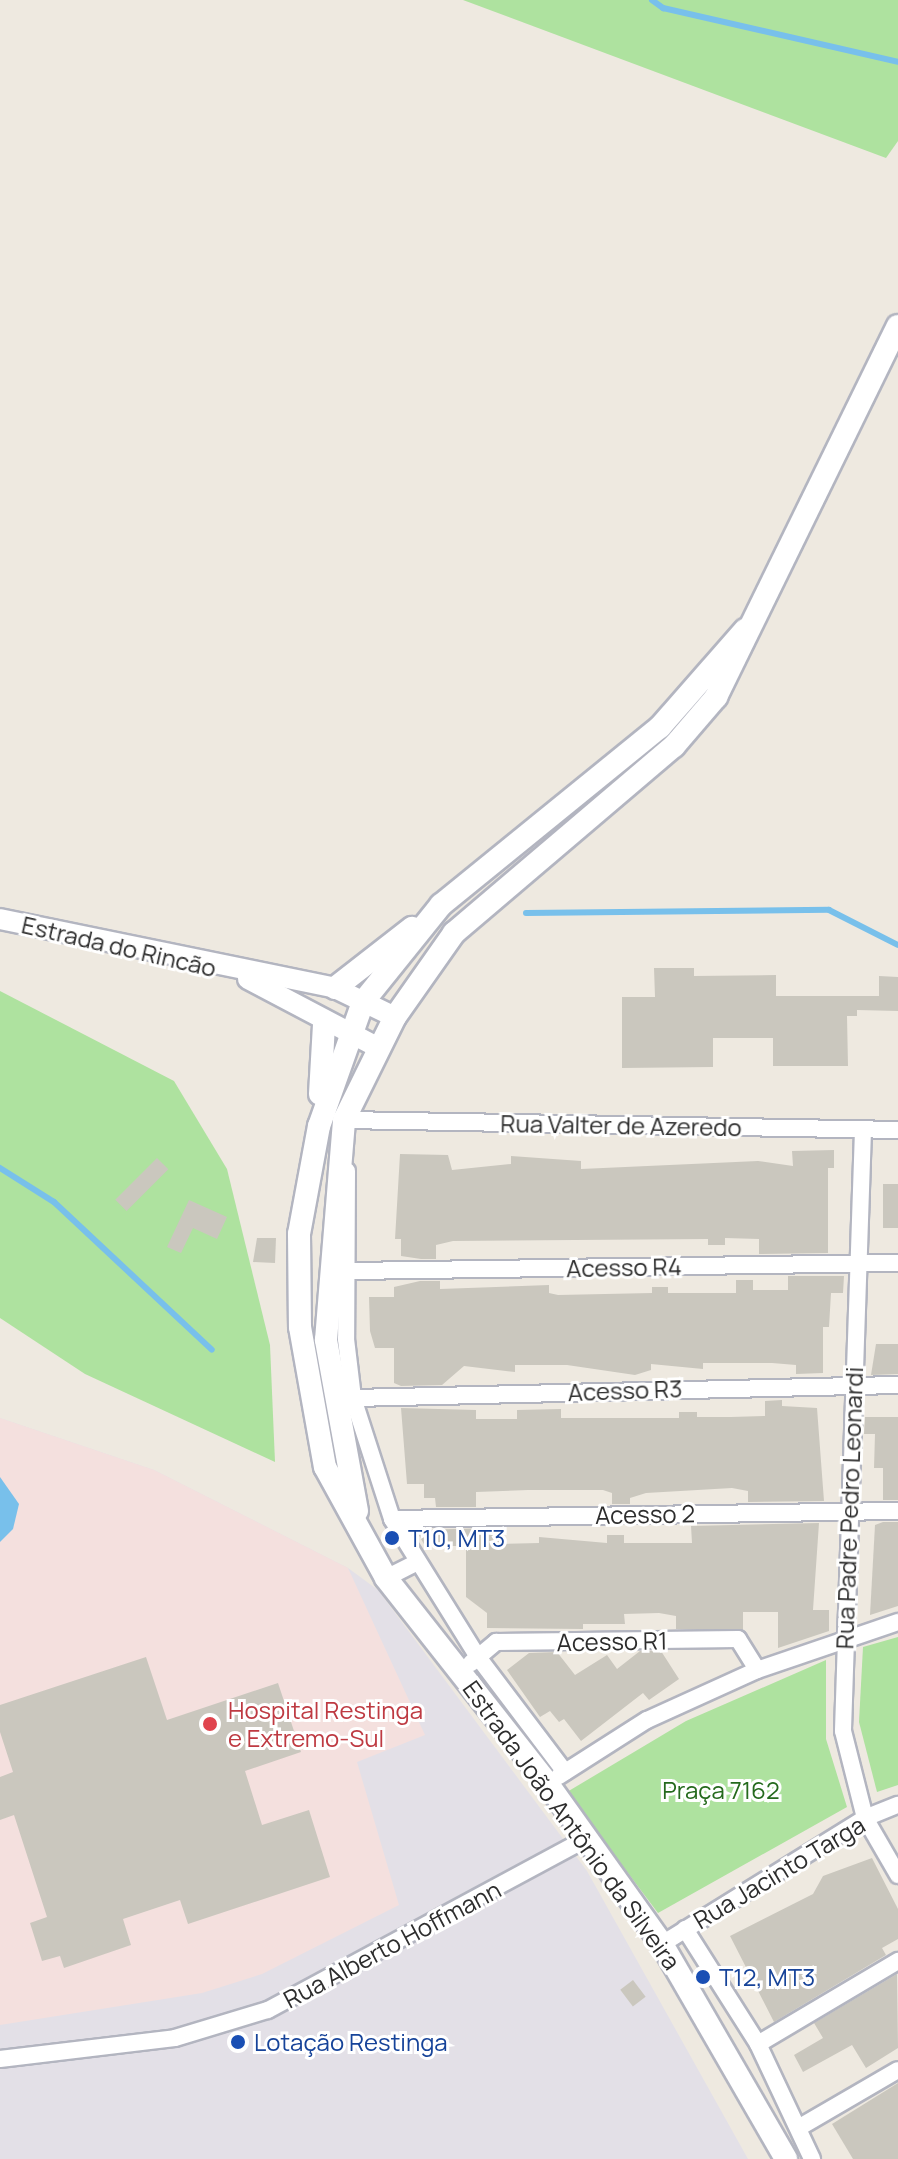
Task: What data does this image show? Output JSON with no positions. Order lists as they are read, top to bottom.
{
  "streets": {
    "main road": ["Estrada João Antônio da Silveira"],
    "street": [
      "Estrada do Rincão",
      "Rua Valter de Azeredo",
      "Acesso R4",
      "Acesso R3",
      "Rua Padre Pedro Leonardi",
      "Acesso 2",
      "Acesso R1",
      "Rua Jacinto Targa",
      "Rua Alberto Hoffmann"
    ]
  },
  "crossings": [
    ["Estrada do Rincão", "Estrada João Antônio da Silveira"],
    ["Rua Valter de Azeredo", "Rua Padre Pedro Leonardi"],
    ["Rua Valter de Azeredo", "Estrada João Antônio da Silveira"],
    ["Acesso R4", "Rua Padre Pedro Leonardi"],
    ["Acesso R4", "Estrada João Antônio da Silveira"],
    ["Acesso R3", "Rua Padre Pedro Leonardi"],
    ["Acesso R3", "Estrada João Antônio da Silveira"],
    ["Rua Padre Pedro Leonardi", "Acesso 2"],
    ["Rua Padre Pedro Leonardi", "Rua Jacinto Targa"],
    ["Acesso 2", "Estrada João Antônio da Silveira"],
    ["Acesso R1", "Estrada João Antônio da Silveira"],
    ["Estrada João Antônio da Silveira", "Rua Jacinto Targa"],
    ["Estrada João Antônio da Silveira", "Rua Alberto Hoffmann"]
  ],
  "parks": ["Praça 7162"],
  "places": [
    "T10, MT3",
    "Hospital Restinga e Extremo-Sul",
    "T12, MT3",
    "Lotação Restinga"
  ]
}
